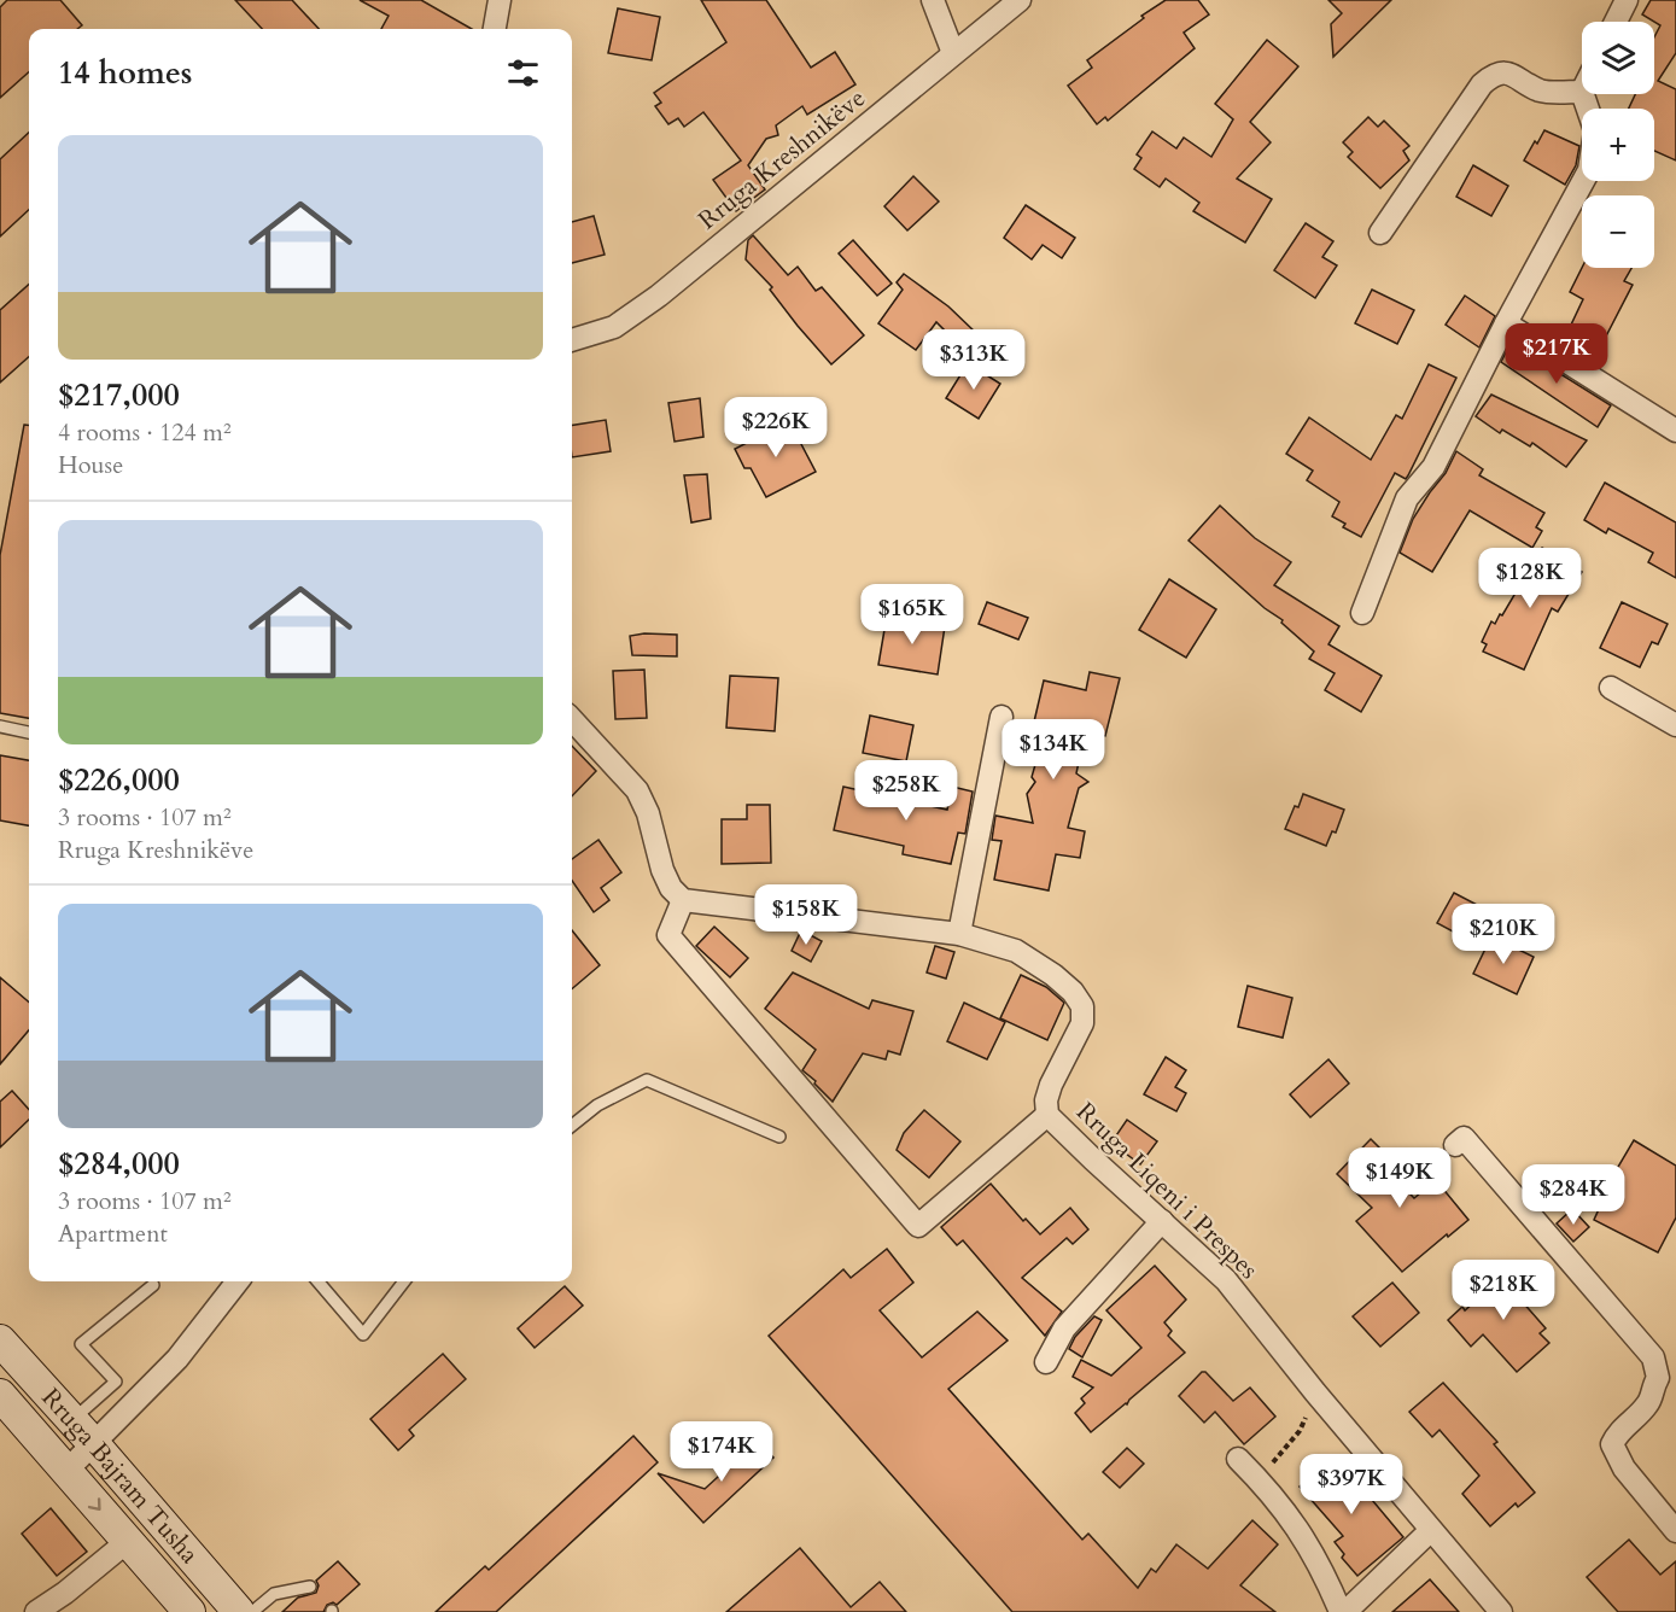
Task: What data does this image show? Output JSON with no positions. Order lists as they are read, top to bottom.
{
  "streets": {
    "main road": ["Rruga Bajram Tusha"],
    "street": ["Rruga Kreshnikëve", "Rruga Liqeni i Prespes"]
  },
  "page": {
    "map_buttons": ["+", "−"],
    "heading": "14 homes",
    "list": [
      {
        "name": "$217,000",
        "note": "4 rooms · 124 m² · House"
      },
      {
        "name": "$226,000",
        "note": "3 rooms · 107 m² · Rruga Kreshnikëve"
      },
      {
        "name": "$284,000",
        "note": "3 rooms · 107 m² · Apartment"
      }
    ],
    "price": [
      "$217K",
      "$313K",
      "$226K",
      "$128K",
      "$165K",
      "$134K",
      "$258K",
      "$158K",
      "$210K",
      "$149K",
      "$284K",
      "$218K",
      "$174K",
      "$397K"
    ]
  }
}
